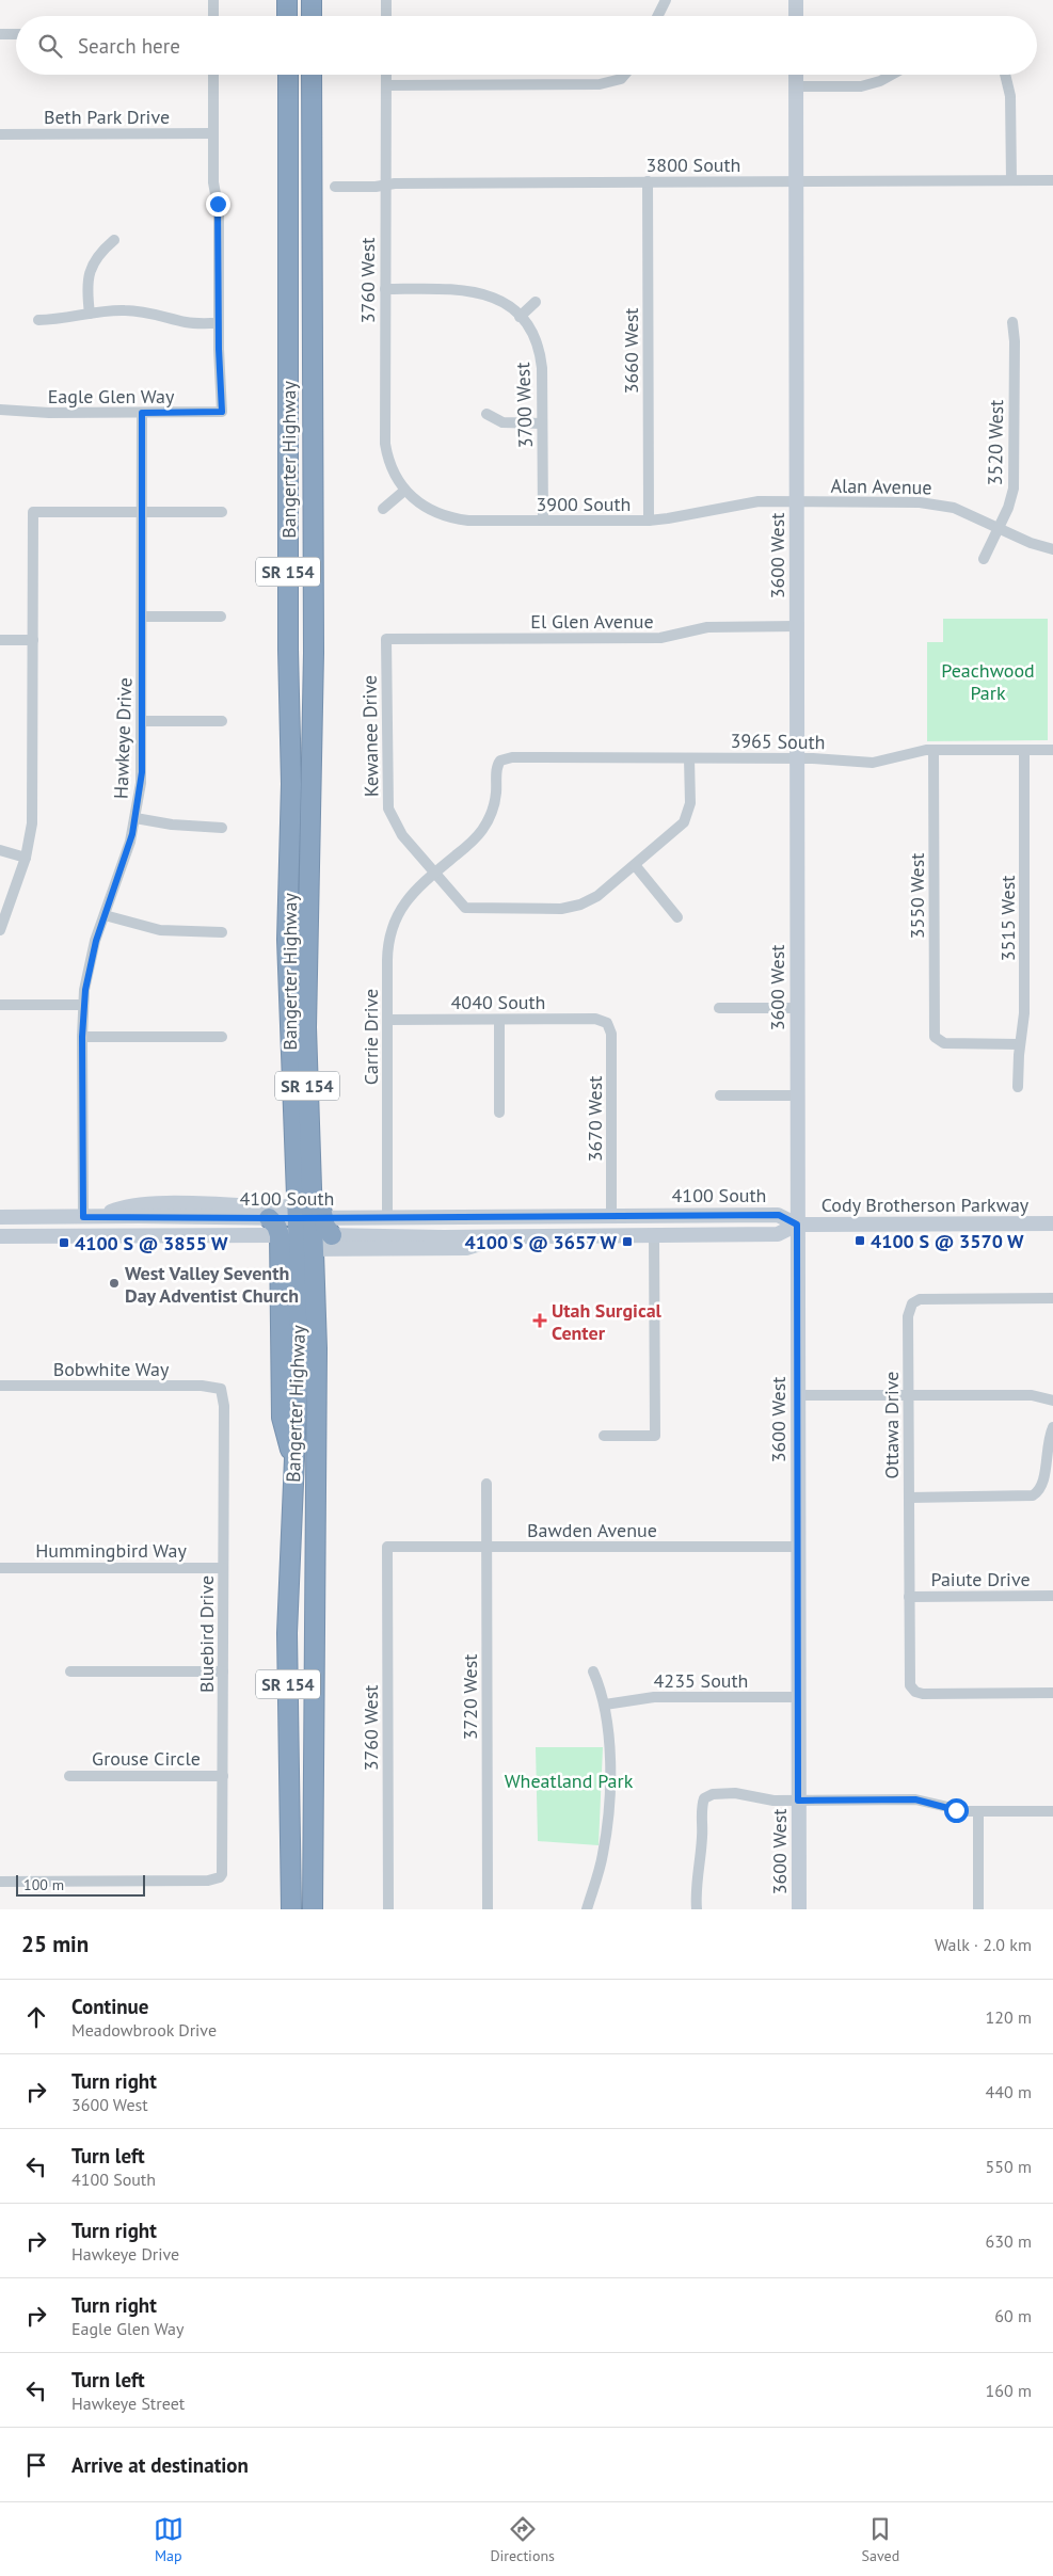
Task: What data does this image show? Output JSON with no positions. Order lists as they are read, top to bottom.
{
  "streets": {
    "highway": ["Bangerter Highway", "SR 154"],
    "main road": ["3600 West", "4100 South", "Cody Brotherson Parkway"],
    "street": [
      "Beth Park Drive",
      "3800 South",
      "3760 West",
      "3660 West",
      "Eagle Glen Way",
      "3700 West",
      "3520 West",
      "Alan Avenue",
      "3900 South",
      "El Glen Avenue",
      "Kewanee Drive",
      "Hawkeye Drive",
      "3965 South",
      "3550 West",
      "3515 West",
      "4040 South",
      "Carrie Drive",
      "3670 West",
      "Bobwhite Way",
      "Ottawa Drive",
      "Bawden Avenue",
      "Hummingbird Way",
      "Paiute Drive",
      "Bluebird Drive",
      "4235 South",
      "3720 West",
      "Grouse Circle"
    ]
  },
  "crossings": [
    ["3800 South", "3760 West"],
    ["3800 South", "3660 West"],
    ["3800 South", "3600 West"],
    ["3760 West", "3900 South"],
    ["3760 West", "Bawden Avenue"],
    ["3660 West", "3900 South"],
    ["Eagle Glen Way", "Hawkeye Drive"],
    ["3700 West", "3900 South"],
    ["3520 West", "Alan Avenue"],
    ["Bangerter Highway", "4100 South"],
    ["Alan Avenue", "3900 South"],
    ["Alan Avenue", "3600 West"],
    ["3900 South", "3600 West"],
    ["3600 West", "El Glen Avenue"],
    ["3600 West", "3965 South"],
    ["3600 West", "4100 South"],
    ["3600 West", "Cody Brotherson Parkway"],
    ["3600 West", "Bawden Avenue"],
    ["3600 West", "4235 South"],
    ["El Glen Avenue", "Kewanee Drive"],
    ["Kewanee Drive", "3965 South"],
    ["Kewanee Drive", "Carrie Drive"],
    ["Hawkeye Drive", "4100 South"],
    ["3965 South", "3550 West"],
    ["3965 South", "3515 West"],
    ["3965 South", "Carrie Drive"],
    ["3550 West", "3515 West"],
    ["4040 South", "Carrie Drive"],
    ["4040 South", "3670 West"],
    ["Carrie Drive", "4100 South"],
    ["3670 West", "4100 South"],
    ["4100 South", "Cody Brotherson Parkway"],
    ["Bobwhite Way", "Bluebird Drive"],
    ["Ottawa Drive", "Paiute Drive"],
    ["Bawden Avenue", "3720 West"],
    ["Hummingbird Way", "Bluebird Drive"],
    ["Bluebird Drive", "Grouse Circle"]
  ],
  "parks": ["Peachwood Park", "Wheatland Park"],
  "places": {
    "transit": ["4100 S @ 3570 W", "4100 S @ 3657 W", "4100 S @ 3855 W"],
    "other": ["West Valley Seventh Day Adventist Church"],
    "health": ["Utah Surgical Center"]
  },
  "scale_bar": "100 m",
  "page": {
    "search": "Search here",
    "scale": "100 m",
    "heading": ["25 min", "Walk · 2.0 km"],
    "list": [
      ["Continue", "Meadowbrook Drive", "120 m"],
      ["Turn right", "3600 West", "440 m"],
      ["Turn left", "4100 South", "550 m"],
      ["Turn right", "Hawkeye Drive", "630 m"],
      ["Turn right", "Eagle Glen Way", "60 m"],
      ["Turn left", "Hawkeye Street", "160 m"],
      "Arrive at destination"
    ],
    "nav": ["Map", "Directions", "Saved"]
  }
}
